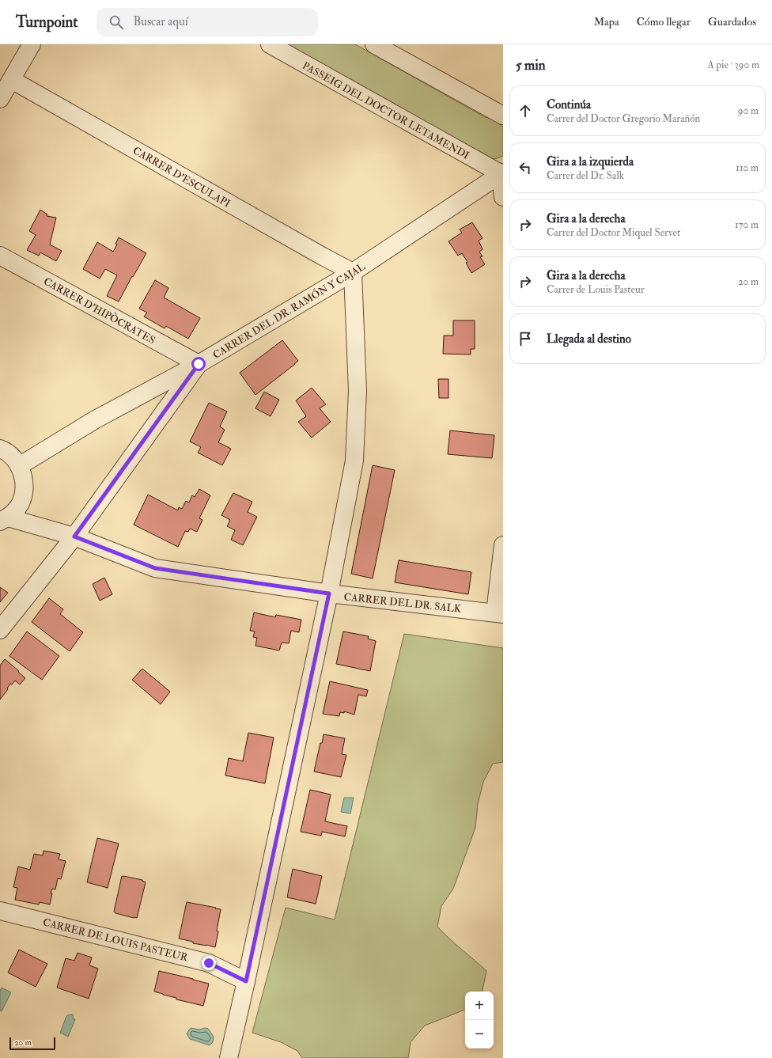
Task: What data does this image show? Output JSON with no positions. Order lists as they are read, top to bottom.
{
  "streets": {
    "street": [
      "PASSEIG DEL DOCTOR LETAMENDI",
      "CARRER D'ESCULAPI",
      "CARRER D'HIPÒCRATES",
      "CARRER DEL DR. RAMÓN Y CAJAL",
      "CARRER DEL DR. SALK",
      "CARRER DE LOUIS PASTEUR"
    ]
  },
  "crossings": [
    ["PASSEIG DEL DOCTOR LETAMENDI", "CARRER DEL DR. RAMÓN Y CAJAL"],
    ["CARRER D'ESCULAPI", "CARRER DEL DR. RAMÓN Y CAJAL"],
    ["CARRER D'HIPÒCRATES", "CARRER DEL DR. RAMÓN Y CAJAL"]
  ],
  "scale_bar": "20 m",
  "page": {
    "header": "Turnpoint",
    "search": "Buscar aquí",
    "nav": ["Mapa", "Cómo llegar", "Guardados"],
    "heading": ["5 min", "A pie · 390 m"],
    "list": [
      ["Continúa", "Carrer del Doctor Gregorio Marañón", "90 m"],
      ["Gira a la izquierda", "Carrer del Dr. Salk", "110 m"],
      ["Gira a la derecha", "Carrer del Doctor Miquel Servet", "170 m"],
      ["Gira a la derecha", "Carrer de Louis Pasteur", "20 m"],
      "Llegada al destino"
    ],
    "map_buttons": ["+", "−"],
    "scale": "20 m"
  }
}
